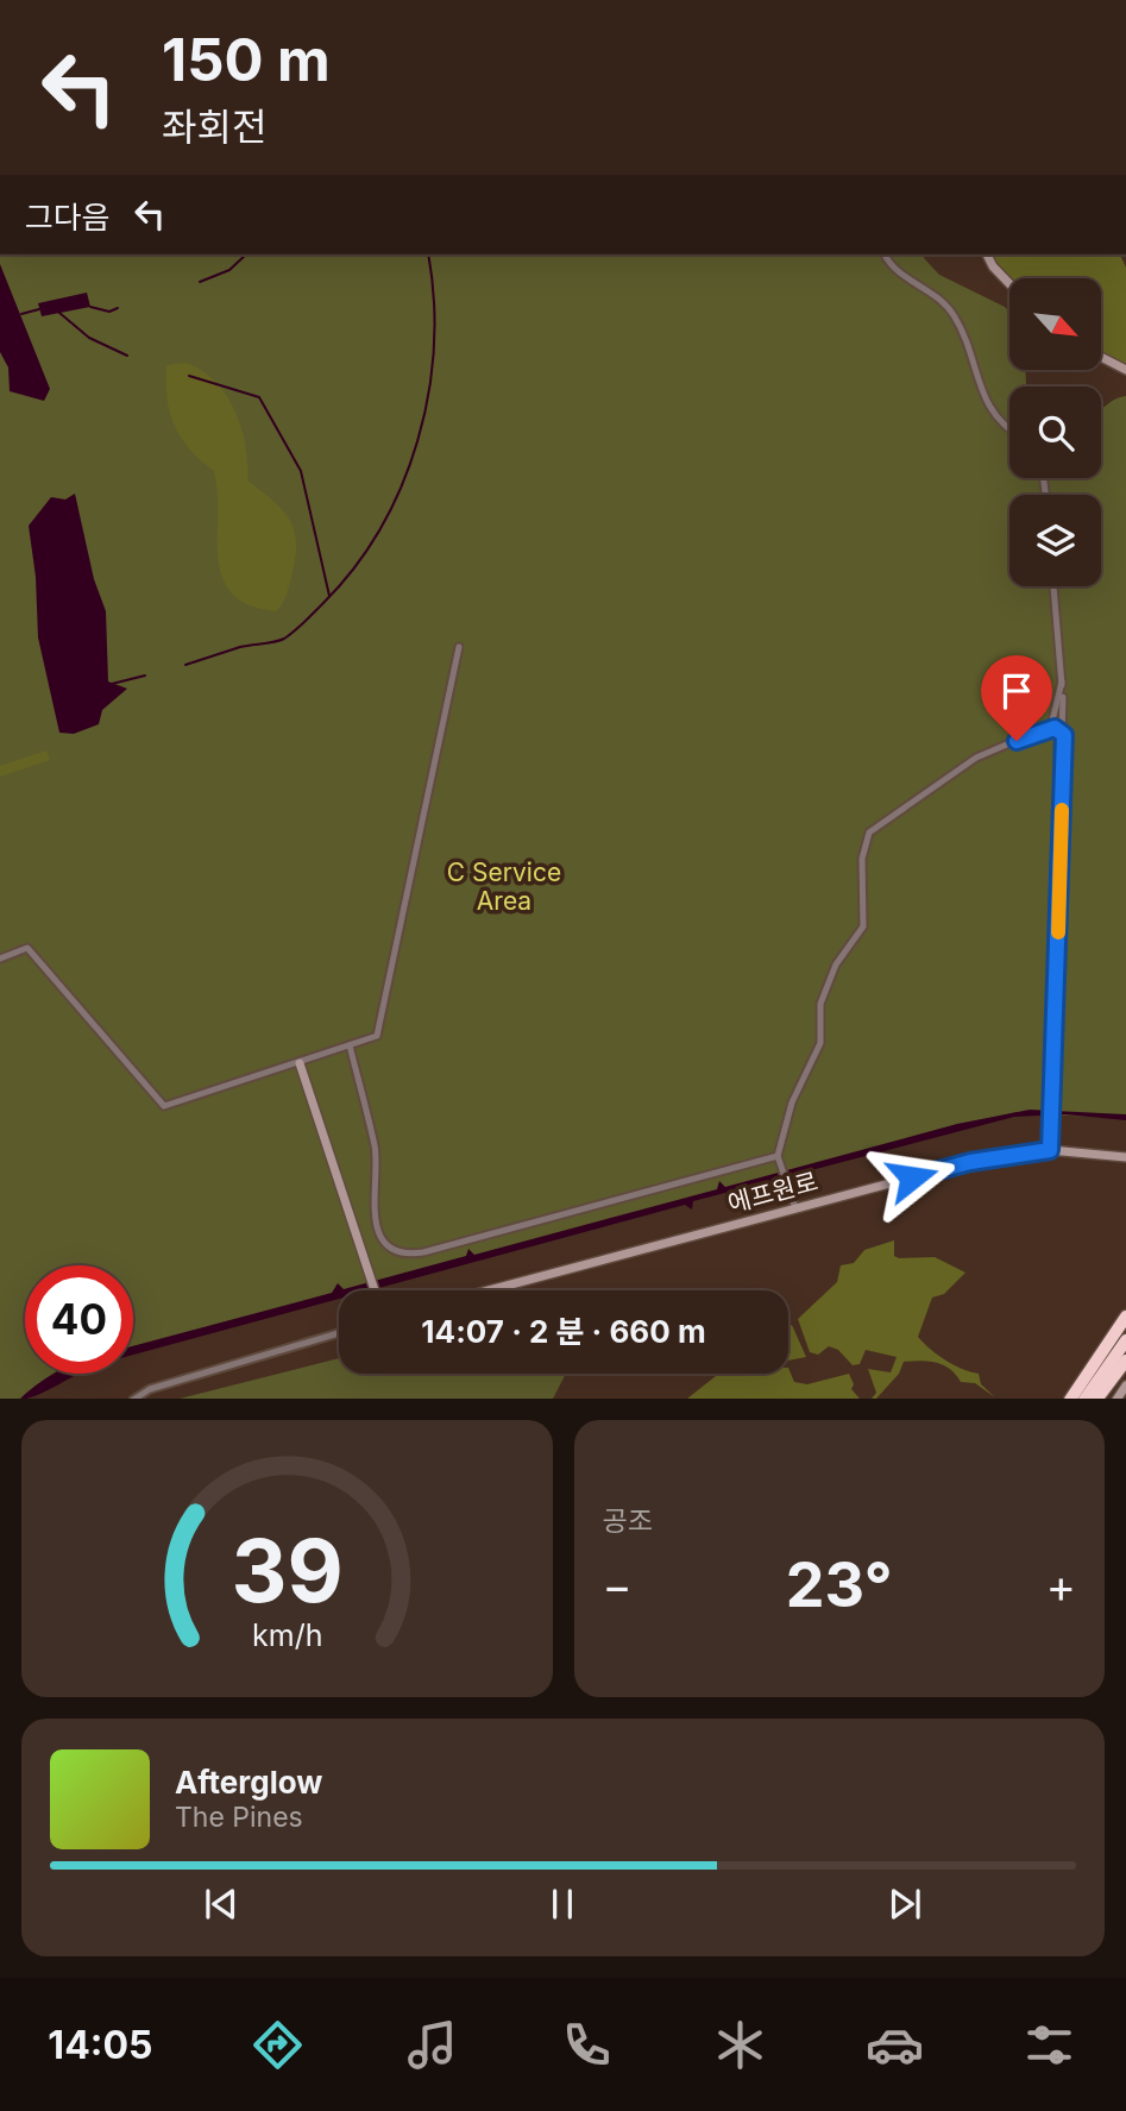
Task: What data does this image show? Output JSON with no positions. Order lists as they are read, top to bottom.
{
  "streets": {
    "street": ["에프원로"]
  },
  "parks": ["C Service Area"],
  "north": "bottom right",
  "page": {
    "turn": ["150 m", "좌회전"],
    "then": "그다음",
    "limit": "40",
    "trip": "14:07 · 2 분 · 660 m",
    "tile": "공조",
    "heat": ["−", "23°", "+"],
    "song": ["Afterglow", "The Pines"],
    "tabs": "14:05",
    "gauge": ["39", "km/h"]
  }
}
